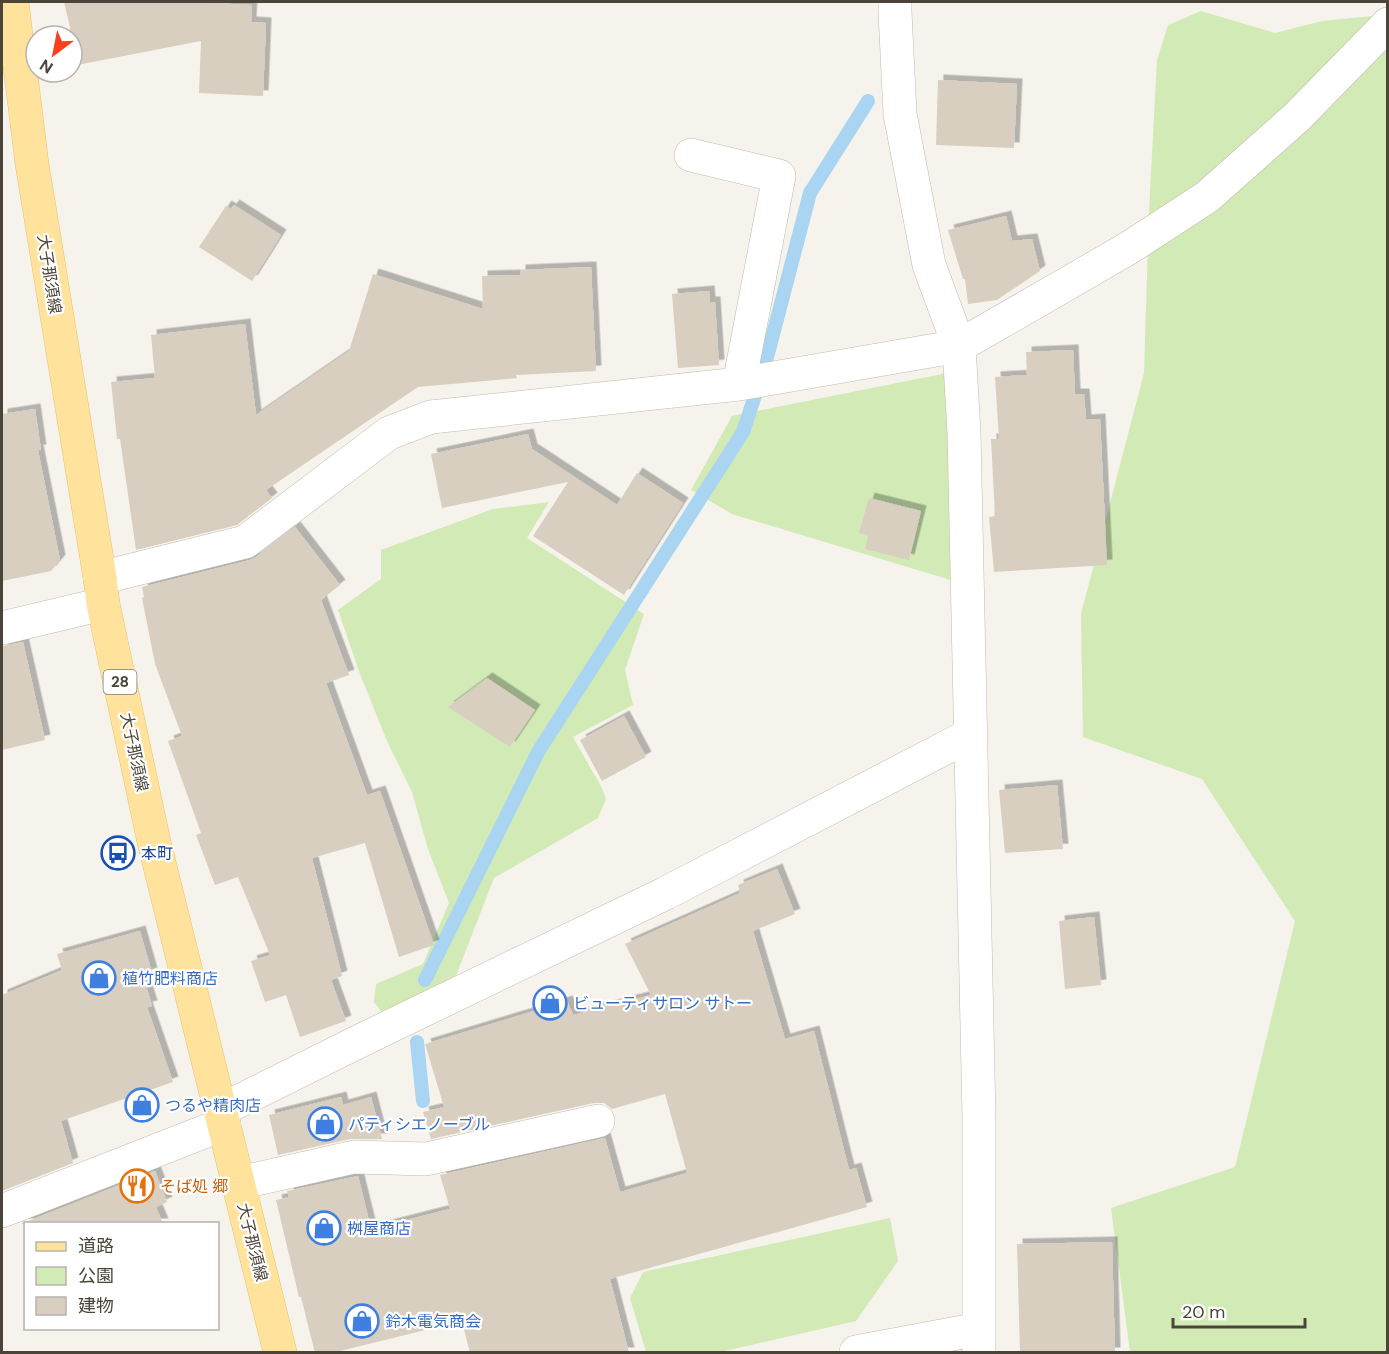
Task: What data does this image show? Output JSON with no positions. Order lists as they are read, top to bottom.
{
  "streets": {
    "main road": ["大子那須線", "28"]
  },
  "places": {
    "bus stop": ["本町"],
    "shop": [
      "植竹肥料商店",
      "ビューティサロン サトー",
      "つるや精肉店",
      "パティシエノーブル",
      "桝屋商店",
      "鈴木電気商会"
    ],
    "restaurant": ["そば処 郷"]
  },
  "legend": ["道路", "公園", "建物"],
  "scale_bar": "20 m",
  "north": "bottom left"
}
